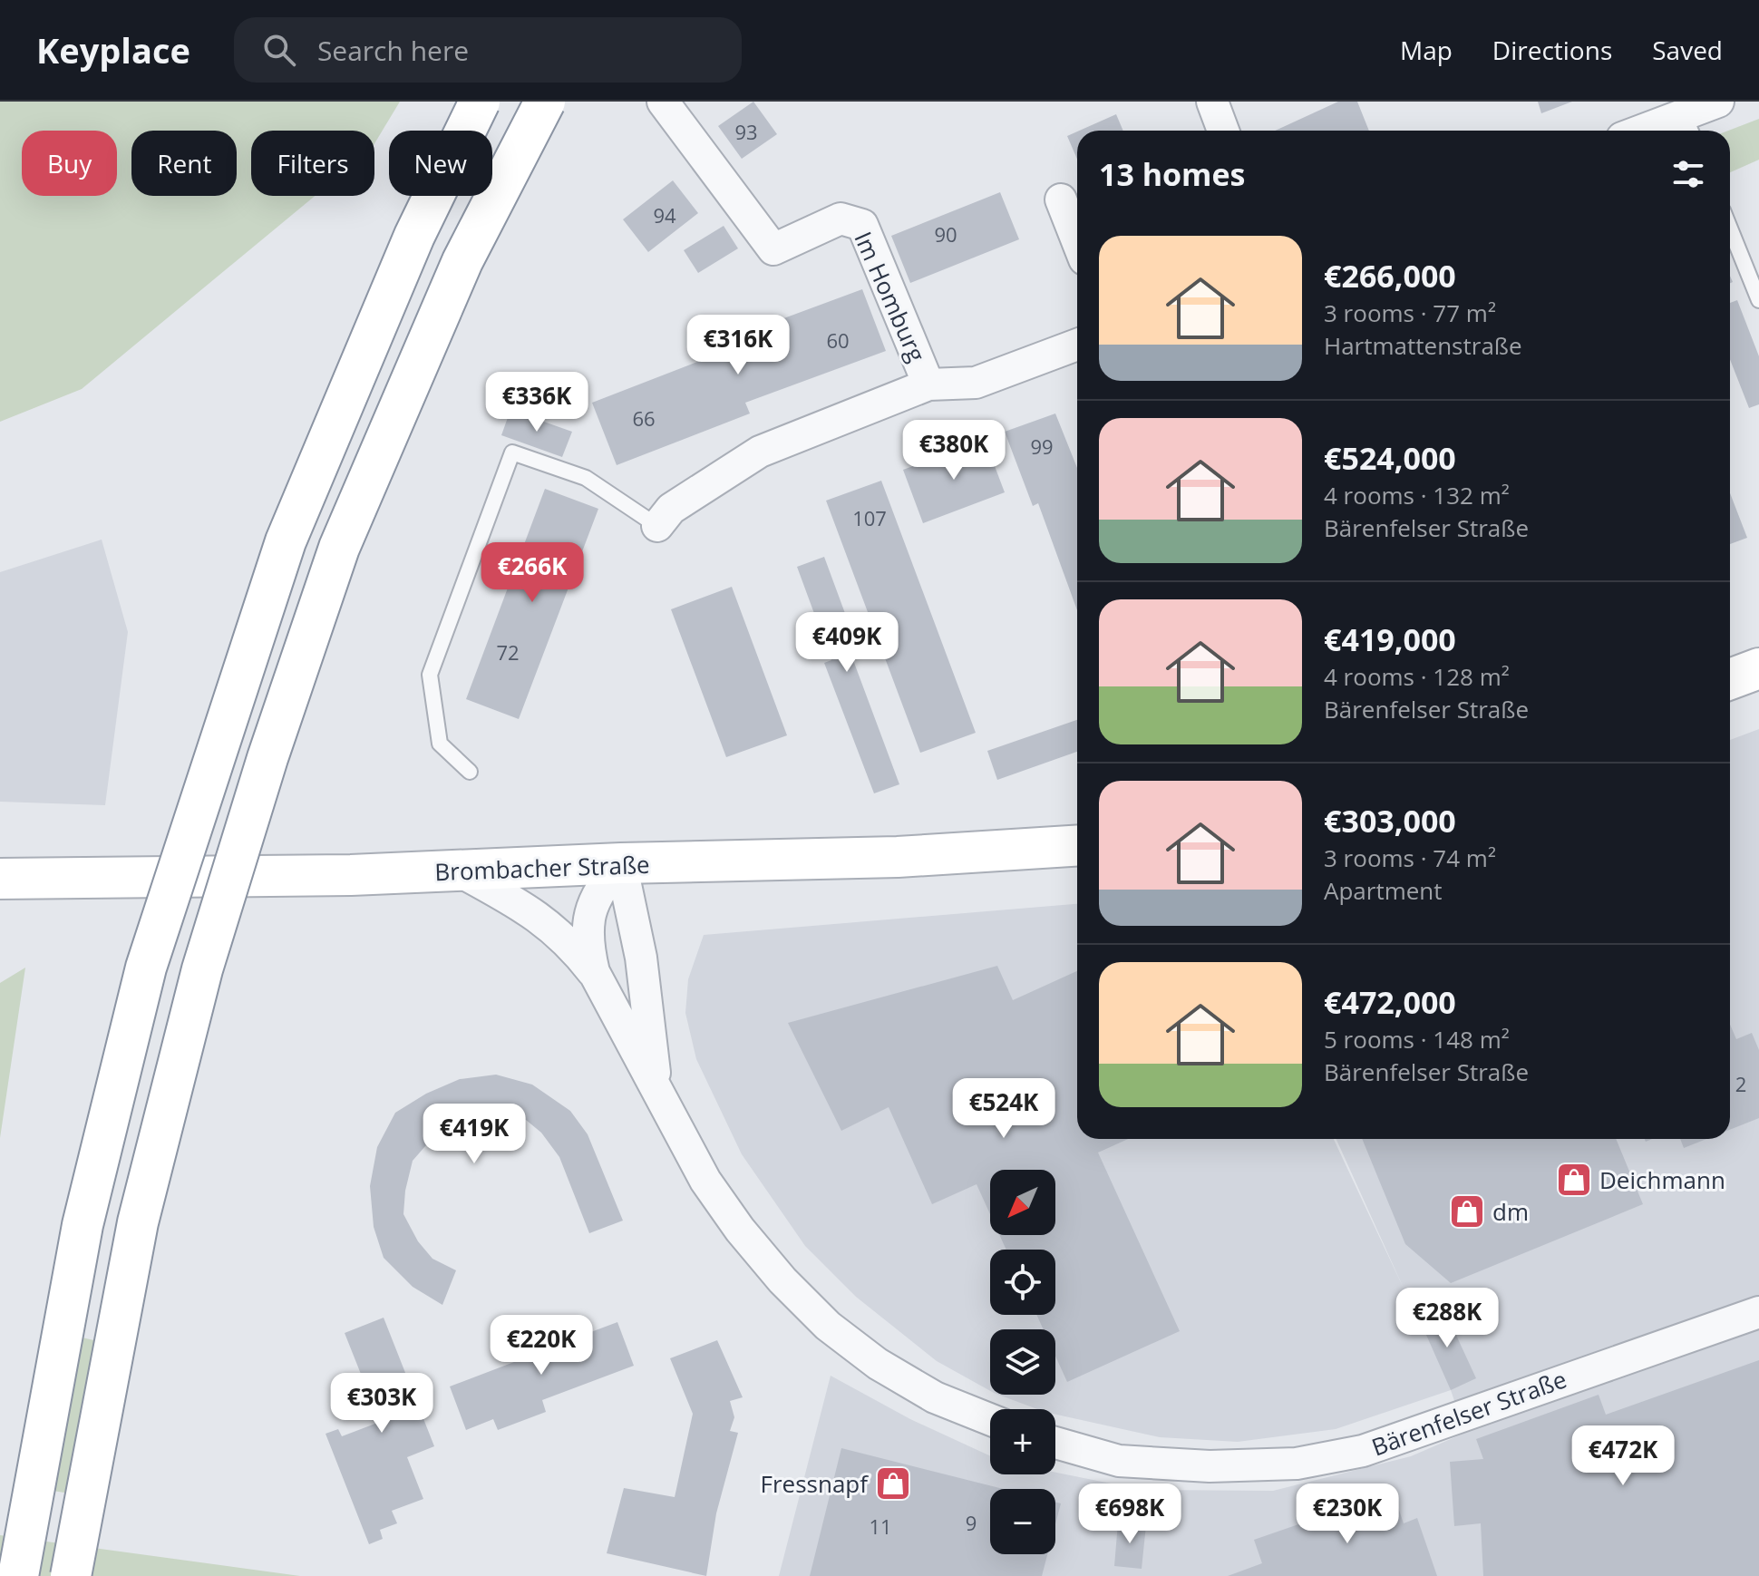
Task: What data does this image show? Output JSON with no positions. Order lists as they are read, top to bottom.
{
  "streets": {
    "main road": ["Brombacher Straße"],
    "street": ["Im Homburg", "Bärenfelser Straße"]
  },
  "places": {
    "shop": ["Deichmann", "dm", "Fressnapf"]
  },
  "house_numbers": [
    "93",
    "94",
    "90",
    "60",
    "66",
    "99",
    "107",
    "72",
    "2",
    "9",
    "11"
  ],
  "north": "bottom left",
  "page": {
    "header": "Keyplace",
    "search": "Search here",
    "nav": ["Map", "Directions", "Saved"],
    "chip": [
      "Buy",
      "Rent",
      "Filters",
      "New"
    ],
    "heading": "13 homes",
    "list": [
      {
        "name": "€266,000",
        "note": "3 rooms · 77 m² · Hartmattenstraße"
      },
      {
        "name": "€524,000",
        "note": "4 rooms · 132 m² · Bärenfelser Straße"
      },
      {
        "name": "€419,000",
        "note": "4 rooms · 128 m² · Bärenfelser Straße"
      },
      {
        "name": "€303,000",
        "note": "3 rooms · 74 m² · Apartment"
      },
      {
        "name": "€472,000",
        "note": "5 rooms · 148 m² · Bärenfelser Straße"
      }
    ],
    "price": [
      "€316K",
      "€336K",
      "€380K",
      "€266K",
      "€409K",
      "€524K",
      "€419K",
      "€288K",
      "€220K",
      "€303K",
      "€472K",
      "€698K",
      "€230K"
    ],
    "map_buttons": ["+", "−"]
  }
}
